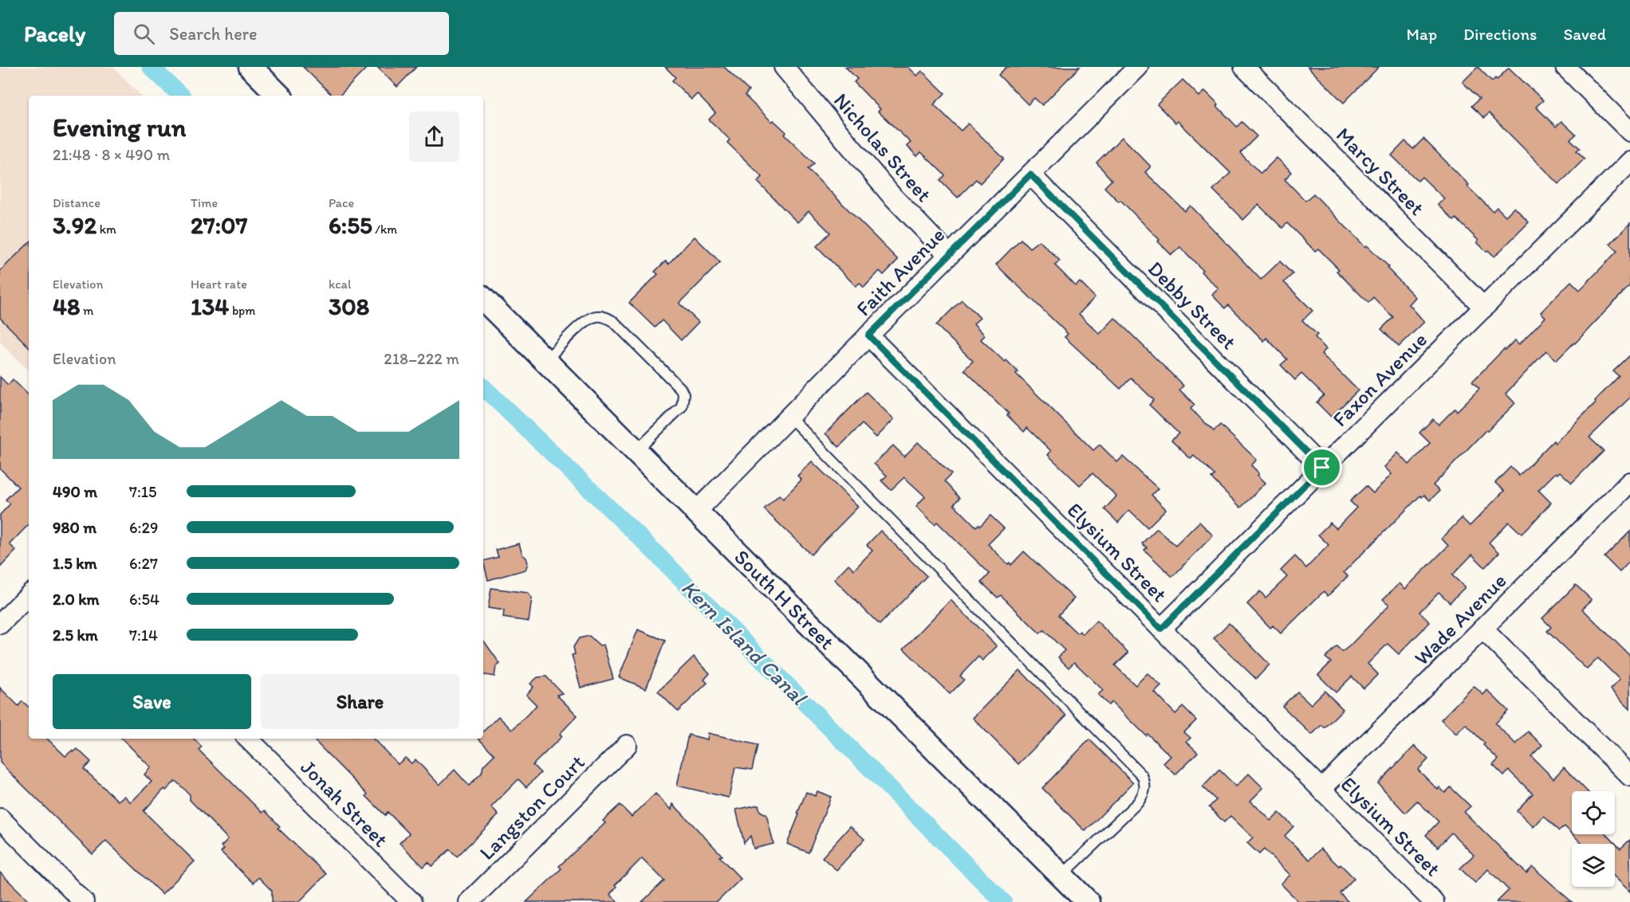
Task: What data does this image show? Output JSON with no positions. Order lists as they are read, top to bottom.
{
  "streets": {
    "street": [
      "Nicholas Street",
      "Marcy Street",
      "Faith Avenue",
      "Debby Street",
      "Faxon Avenue",
      "Elysium Street",
      "South H Street",
      "Wade Avenue",
      "Jonah Street",
      "Langston Court"
    ]
  },
  "crossings": [
    ["Nicholas Street", "Faith Avenue"],
    ["Marcy Street", "Faxon Avenue"],
    ["Faith Avenue", "Debby Street"],
    ["Faith Avenue", "Elysium Street"],
    ["Faith Avenue", "South H Street"],
    ["Debby Street", "Faxon Avenue"],
    ["Faxon Avenue", "Elysium Street"],
    ["Elysium Street", "Wade Avenue"]
  ],
  "water": ["Kern Island Canal"],
  "page": {
    "header": "Pacely",
    "search": "Search here",
    "nav": ["Map", "Directions", "Saved"],
    "heading": ["Evening run", "21:48 · 8 × 490 m"],
    "stats": [
      ["Distance", "3.92 km"],
      ["Time", "27:07"],
      ["Pace", "6:55 /km"],
      ["Elevation", "48 m"],
      ["Heart rate", "134 bpm"],
      ["kcal", "308"]
    ],
    "chart": ["Elevation", "218–222 m"],
    "list": [
      {
        "name": "490 m",
        "note": "7:15"
      },
      {
        "name": "980 m",
        "note": "6:29"
      },
      {
        "name": "1.5 km",
        "note": "6:27"
      },
      {
        "name": "2.0 km",
        "note": "6:54"
      },
      {
        "name": "2.5 km",
        "note": "7:14"
      }
    ],
    "buttons": ["Save", "Share"]
  }
}
